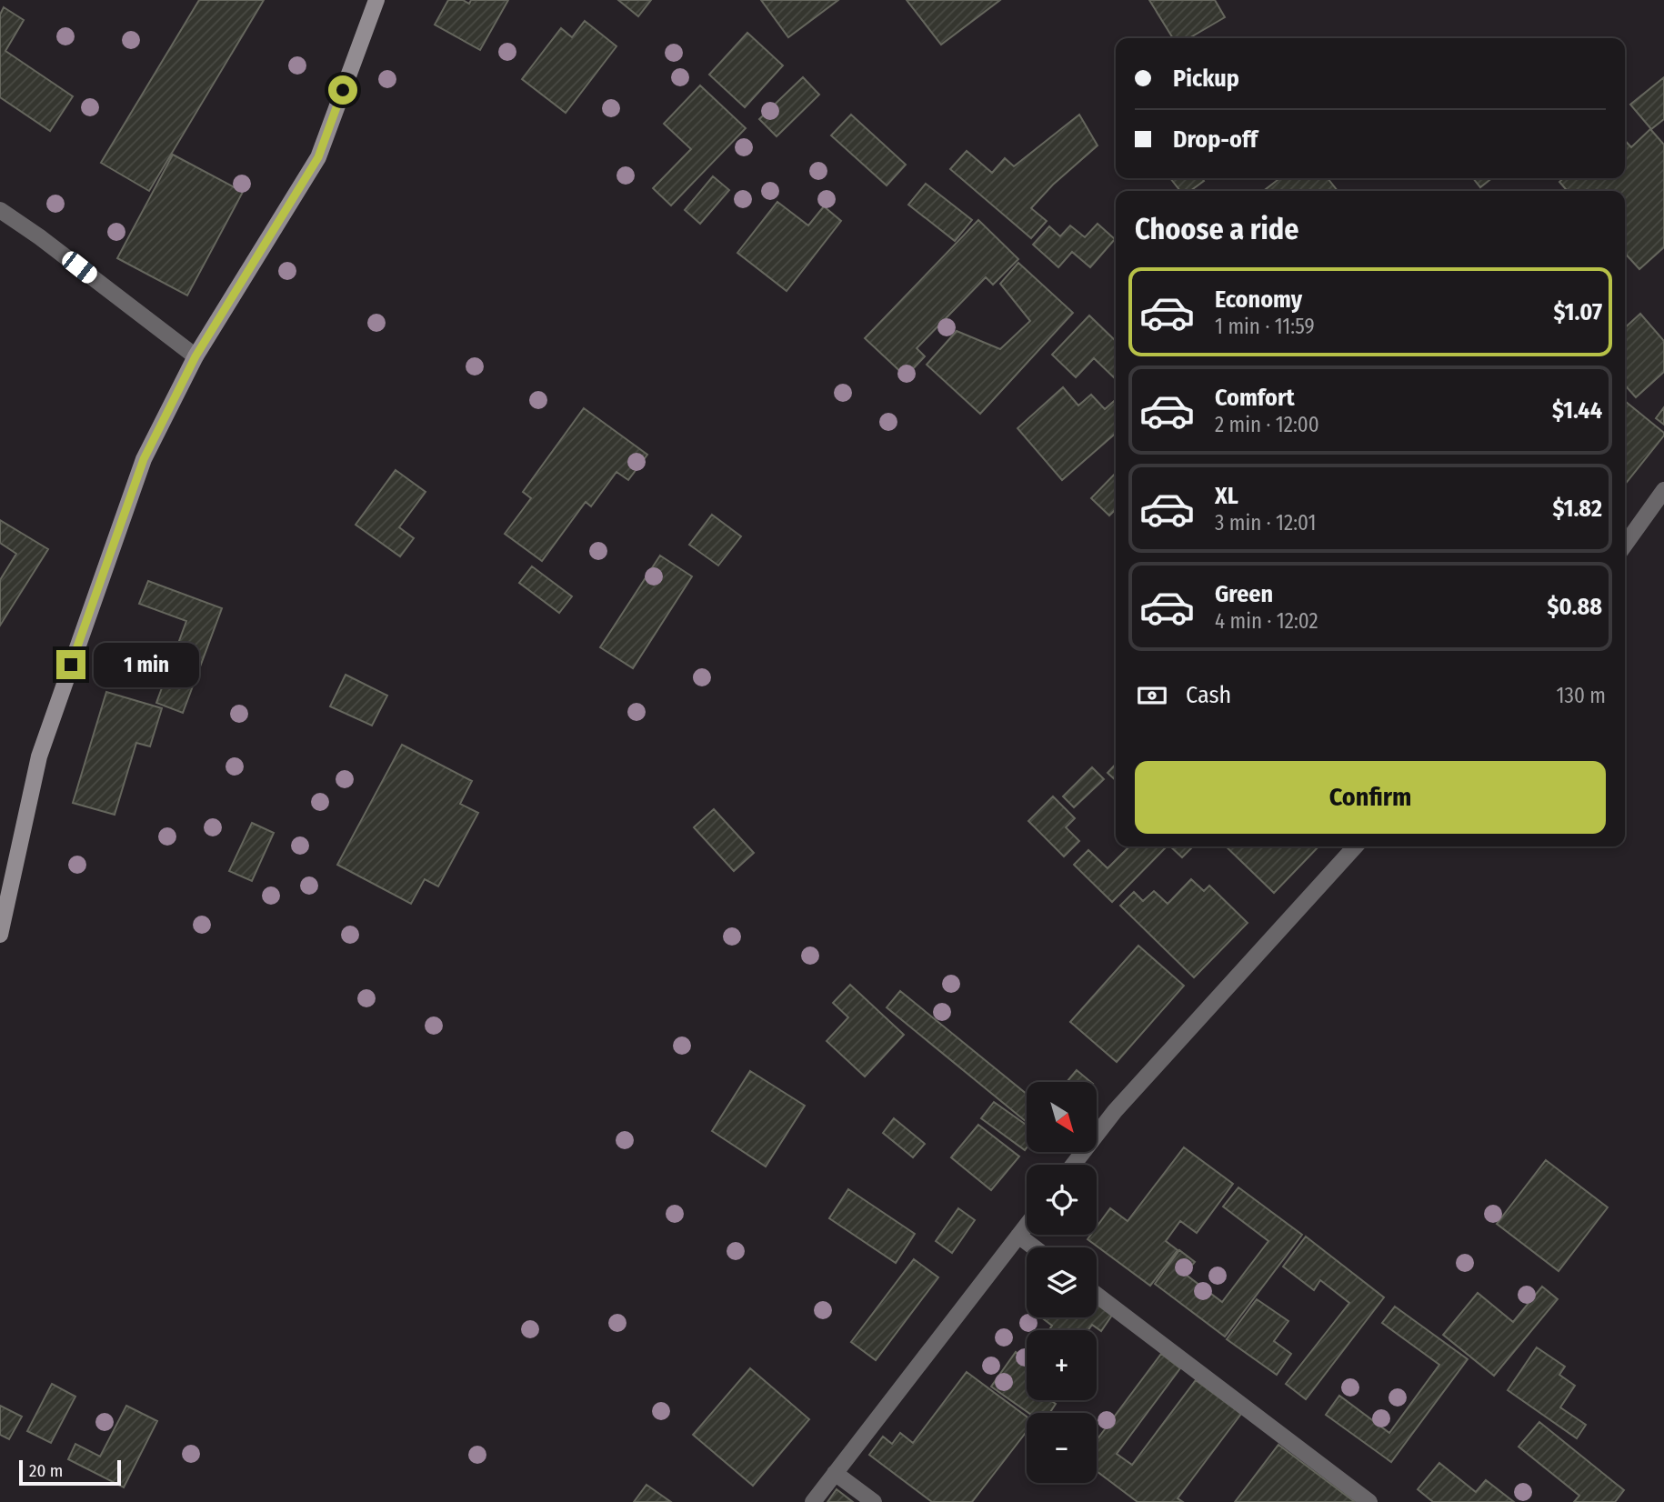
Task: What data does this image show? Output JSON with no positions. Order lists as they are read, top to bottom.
{
  "scale_bar": "20 m",
  "north": "bottom right",
  "page": {
    "banner": ["Pickup", "Drop-off"],
    "heading": "Choose a ride",
    "list": [
      {
        "name": "Economy",
        "note": "1 min · 11:59",
        "value": "$1.07"
      },
      {
        "name": "Comfort",
        "note": "2 min · 12:00",
        "value": "$1.44"
      },
      {
        "name": "XL",
        "note": "3 min · 12:01",
        "value": "$1.82"
      },
      {
        "name": "Green",
        "note": "4 min · 12:02",
        "value": "$0.88"
      }
    ],
    "bubble": "1 min",
    "pay": ["Cash", "130 m"],
    "buttons": "Confirm",
    "map_buttons": ["+", "−"],
    "scale": "20 m"
  }
}
